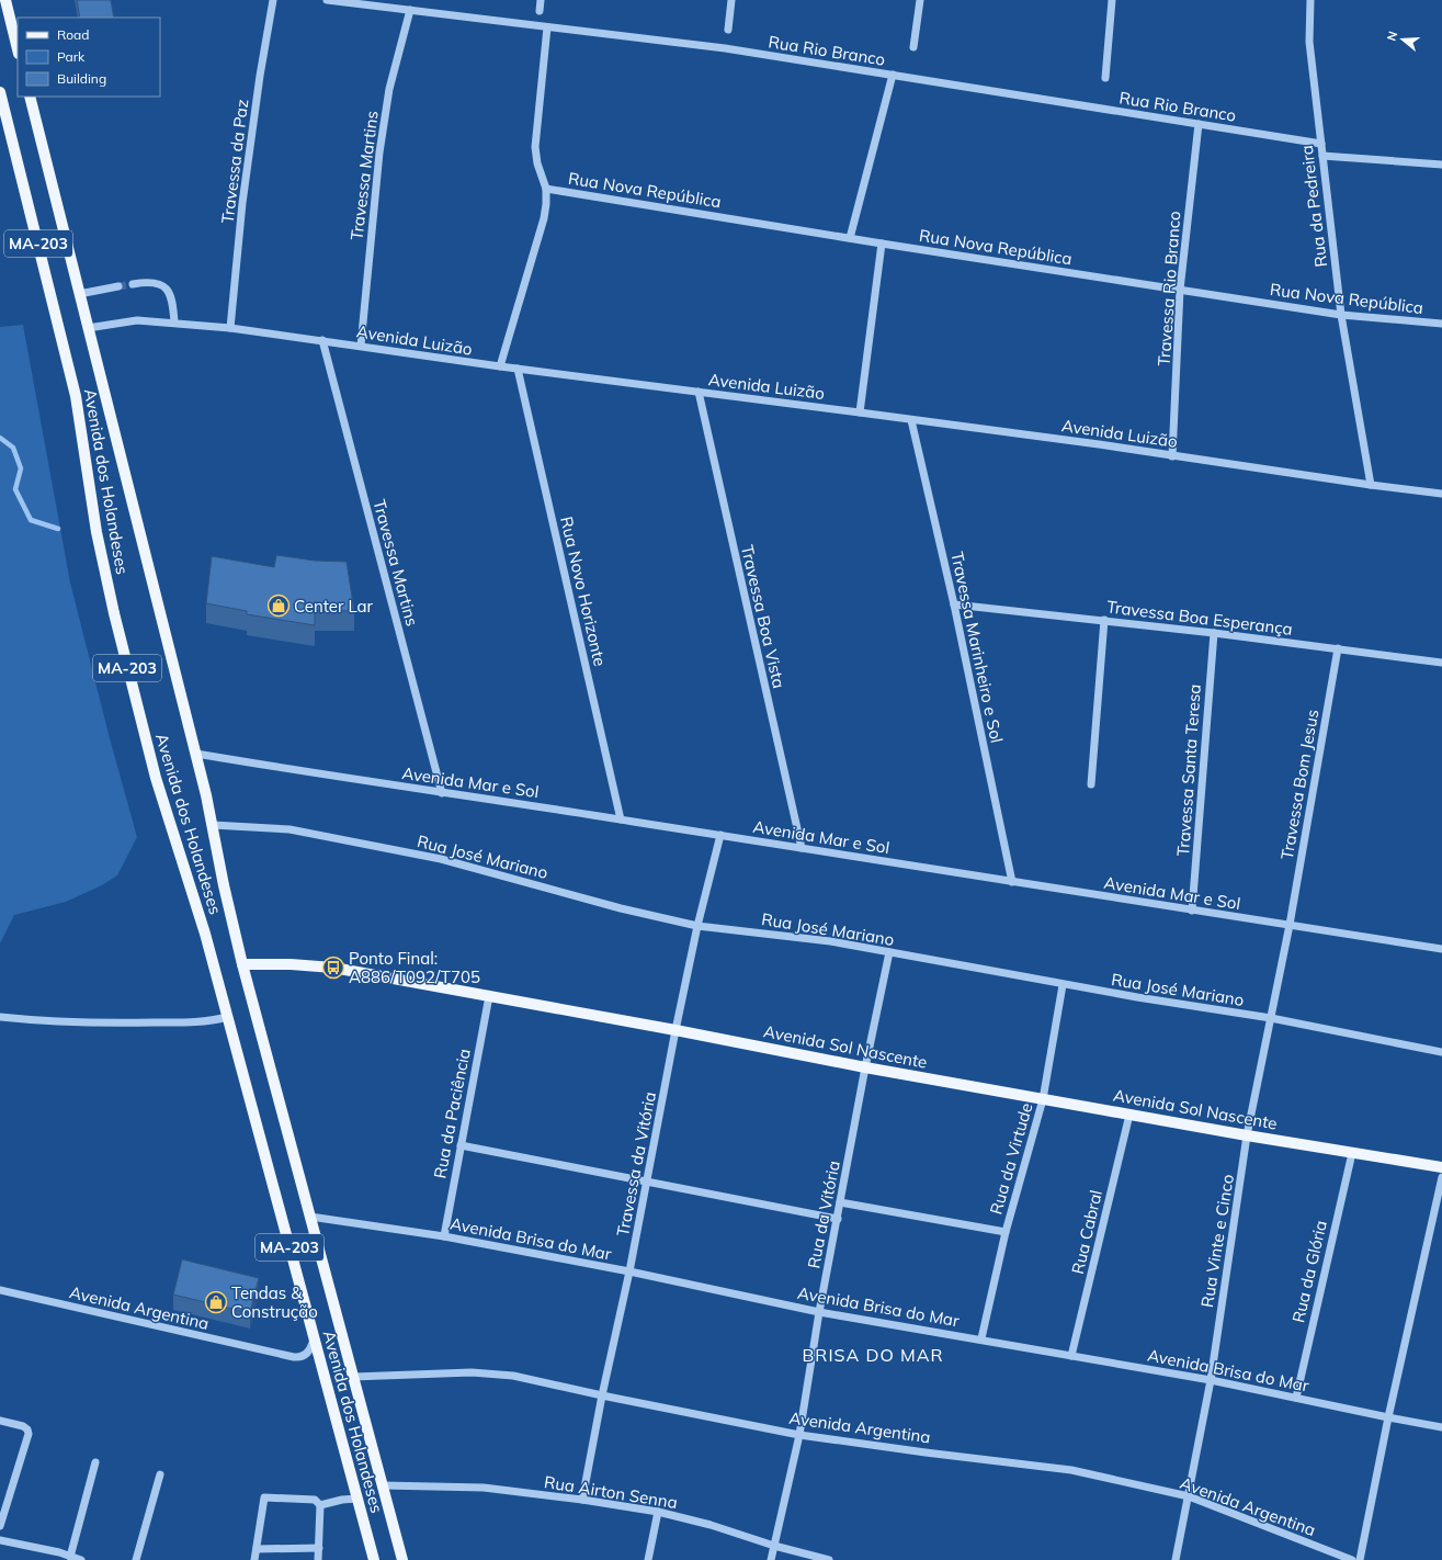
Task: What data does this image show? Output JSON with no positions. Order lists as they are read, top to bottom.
{
  "streets": {
    "main road": ["MA-203", "Avenida dos Holandeses", "Avenida Sol Nascente"],
    "street": [
      "Rua Rio Branco",
      "Travessa da Paz",
      "Travessa Martins",
      "Rua Nova República",
      "Rua da Pedreira",
      "Travessa Rio Branco",
      "Avenida Luizão",
      "Rua Novo Horizonte",
      "Travessa Boa Vista",
      "Travessa Boa Esperança",
      "Travessa Marinheiro e Sol",
      "Travessa Santa Teresa",
      "Avenida Mar e Sol",
      "Travessa Bom Jesus",
      "Rua José Mariano",
      "Rua da Paciência",
      "Rua da Virtude",
      "Travessa da Vitória",
      "Rua da Vitória",
      "Rua Cabral",
      "Avenida Brisa do Mar",
      "Rua Vinte e Cinco",
      "Rua da Glória",
      "Avenida Argentina",
      "Rua Airton Senna"
    ]
  },
  "crossings": [
    ["Rua Rio Branco", "Travessa Martins"],
    ["Rua Rio Branco", "Rua da Pedreira"],
    ["Rua Rio Branco", "Travessa Rio Branco"],
    ["Travessa da Paz", "Avenida Luizão"],
    ["Travessa Martins", "Avenida Luizão"],
    ["Travessa Martins", "Avenida Mar e Sol"],
    ["Rua Nova República", "Rua da Pedreira"],
    ["Rua Nova República", "Travessa Rio Branco"],
    ["Rua da Pedreira", "Avenida Luizão"],
    ["Travessa Rio Branco", "Avenida Luizão"],
    ["Avenida Luizão", "Avenida dos Holandeses"],
    ["Avenida Luizão", "Rua Novo Horizonte"],
    ["Avenida Luizão", "Travessa Boa Vista"],
    ["Avenida Luizão", "Travessa Marinheiro e Sol"],
    ["Avenida dos Holandeses", "Avenida Mar e Sol"],
    ["Avenida dos Holandeses", "Rua José Mariano"],
    ["Avenida dos Holandeses", "Avenida Sol Nascente"],
    ["Avenida dos Holandeses", "Avenida Brisa do Mar"],
    ["Avenida dos Holandeses", "Avenida Argentina"],
    ["Avenida dos Holandeses", "Rua Airton Senna"],
    ["Rua Novo Horizonte", "Avenida Mar e Sol"],
    ["Travessa Boa Vista", "Avenida Mar e Sol"],
    ["Travessa Boa Esperança", "Travessa Marinheiro e Sol"],
    ["Travessa Boa Esperança", "Travessa Santa Teresa"],
    ["Travessa Boa Esperança", "Travessa Bom Jesus"],
    ["Travessa Marinheiro e Sol", "Avenida Mar e Sol"],
    ["Travessa Santa Teresa", "Avenida Mar e Sol"],
    ["Avenida Mar e Sol", "Travessa Bom Jesus"],
    ["Avenida Mar e Sol", "Travessa da Vitória"],
    ["Avenida Mar e Sol", "Rua Vinte e Cinco"],
    ["Travessa Bom Jesus", "Rua Vinte e Cinco"],
    ["Rua José Mariano", "Rua da Virtude"],
    ["Rua José Mariano", "Travessa da Vitória"],
    ["Rua José Mariano", "Rua da Vitória"],
    ["Rua José Mariano", "Rua Vinte e Cinco"],
    ["Avenida Sol Nascente", "Rua da Paciência"],
    ["Avenida Sol Nascente", "Rua da Virtude"],
    ["Avenida Sol Nascente", "Travessa da Vitória"],
    ["Avenida Sol Nascente", "Rua da Vitória"],
    ["Avenida Sol Nascente", "Rua Cabral"],
    ["Avenida Sol Nascente", "Rua Vinte e Cinco"],
    ["Avenida Sol Nascente", "Rua da Glória"],
    ["Rua da Paciência", "Avenida Brisa do Mar"],
    ["Rua da Virtude", "Avenida Brisa do Mar"],
    ["Travessa da Vitória", "Avenida Brisa do Mar"],
    ["Travessa da Vitória", "Avenida Argentina"],
    ["Travessa da Vitória", "Rua Airton Senna"],
    ["Rua da Vitória", "Avenida Brisa do Mar"],
    ["Rua da Vitória", "Avenida Argentina"],
    ["Rua da Vitória", "Rua Airton Senna"],
    ["Rua Cabral", "Avenida Brisa do Mar"],
    ["Avenida Brisa do Mar", "Rua Vinte e Cinco"],
    ["Avenida Brisa do Mar", "Rua da Glória"],
    ["Rua Vinte e Cinco", "Avenida Argentina"]
  ],
  "districts": ["BRISA DO MAR"],
  "places": {
    "shop": ["Center Lar", "Tendas & Construção"],
    "bus stop": ["Ponto Final: A886/T092/T705"]
  },
  "legend": ["Road", "Park", "Building"],
  "north": "left"
}
